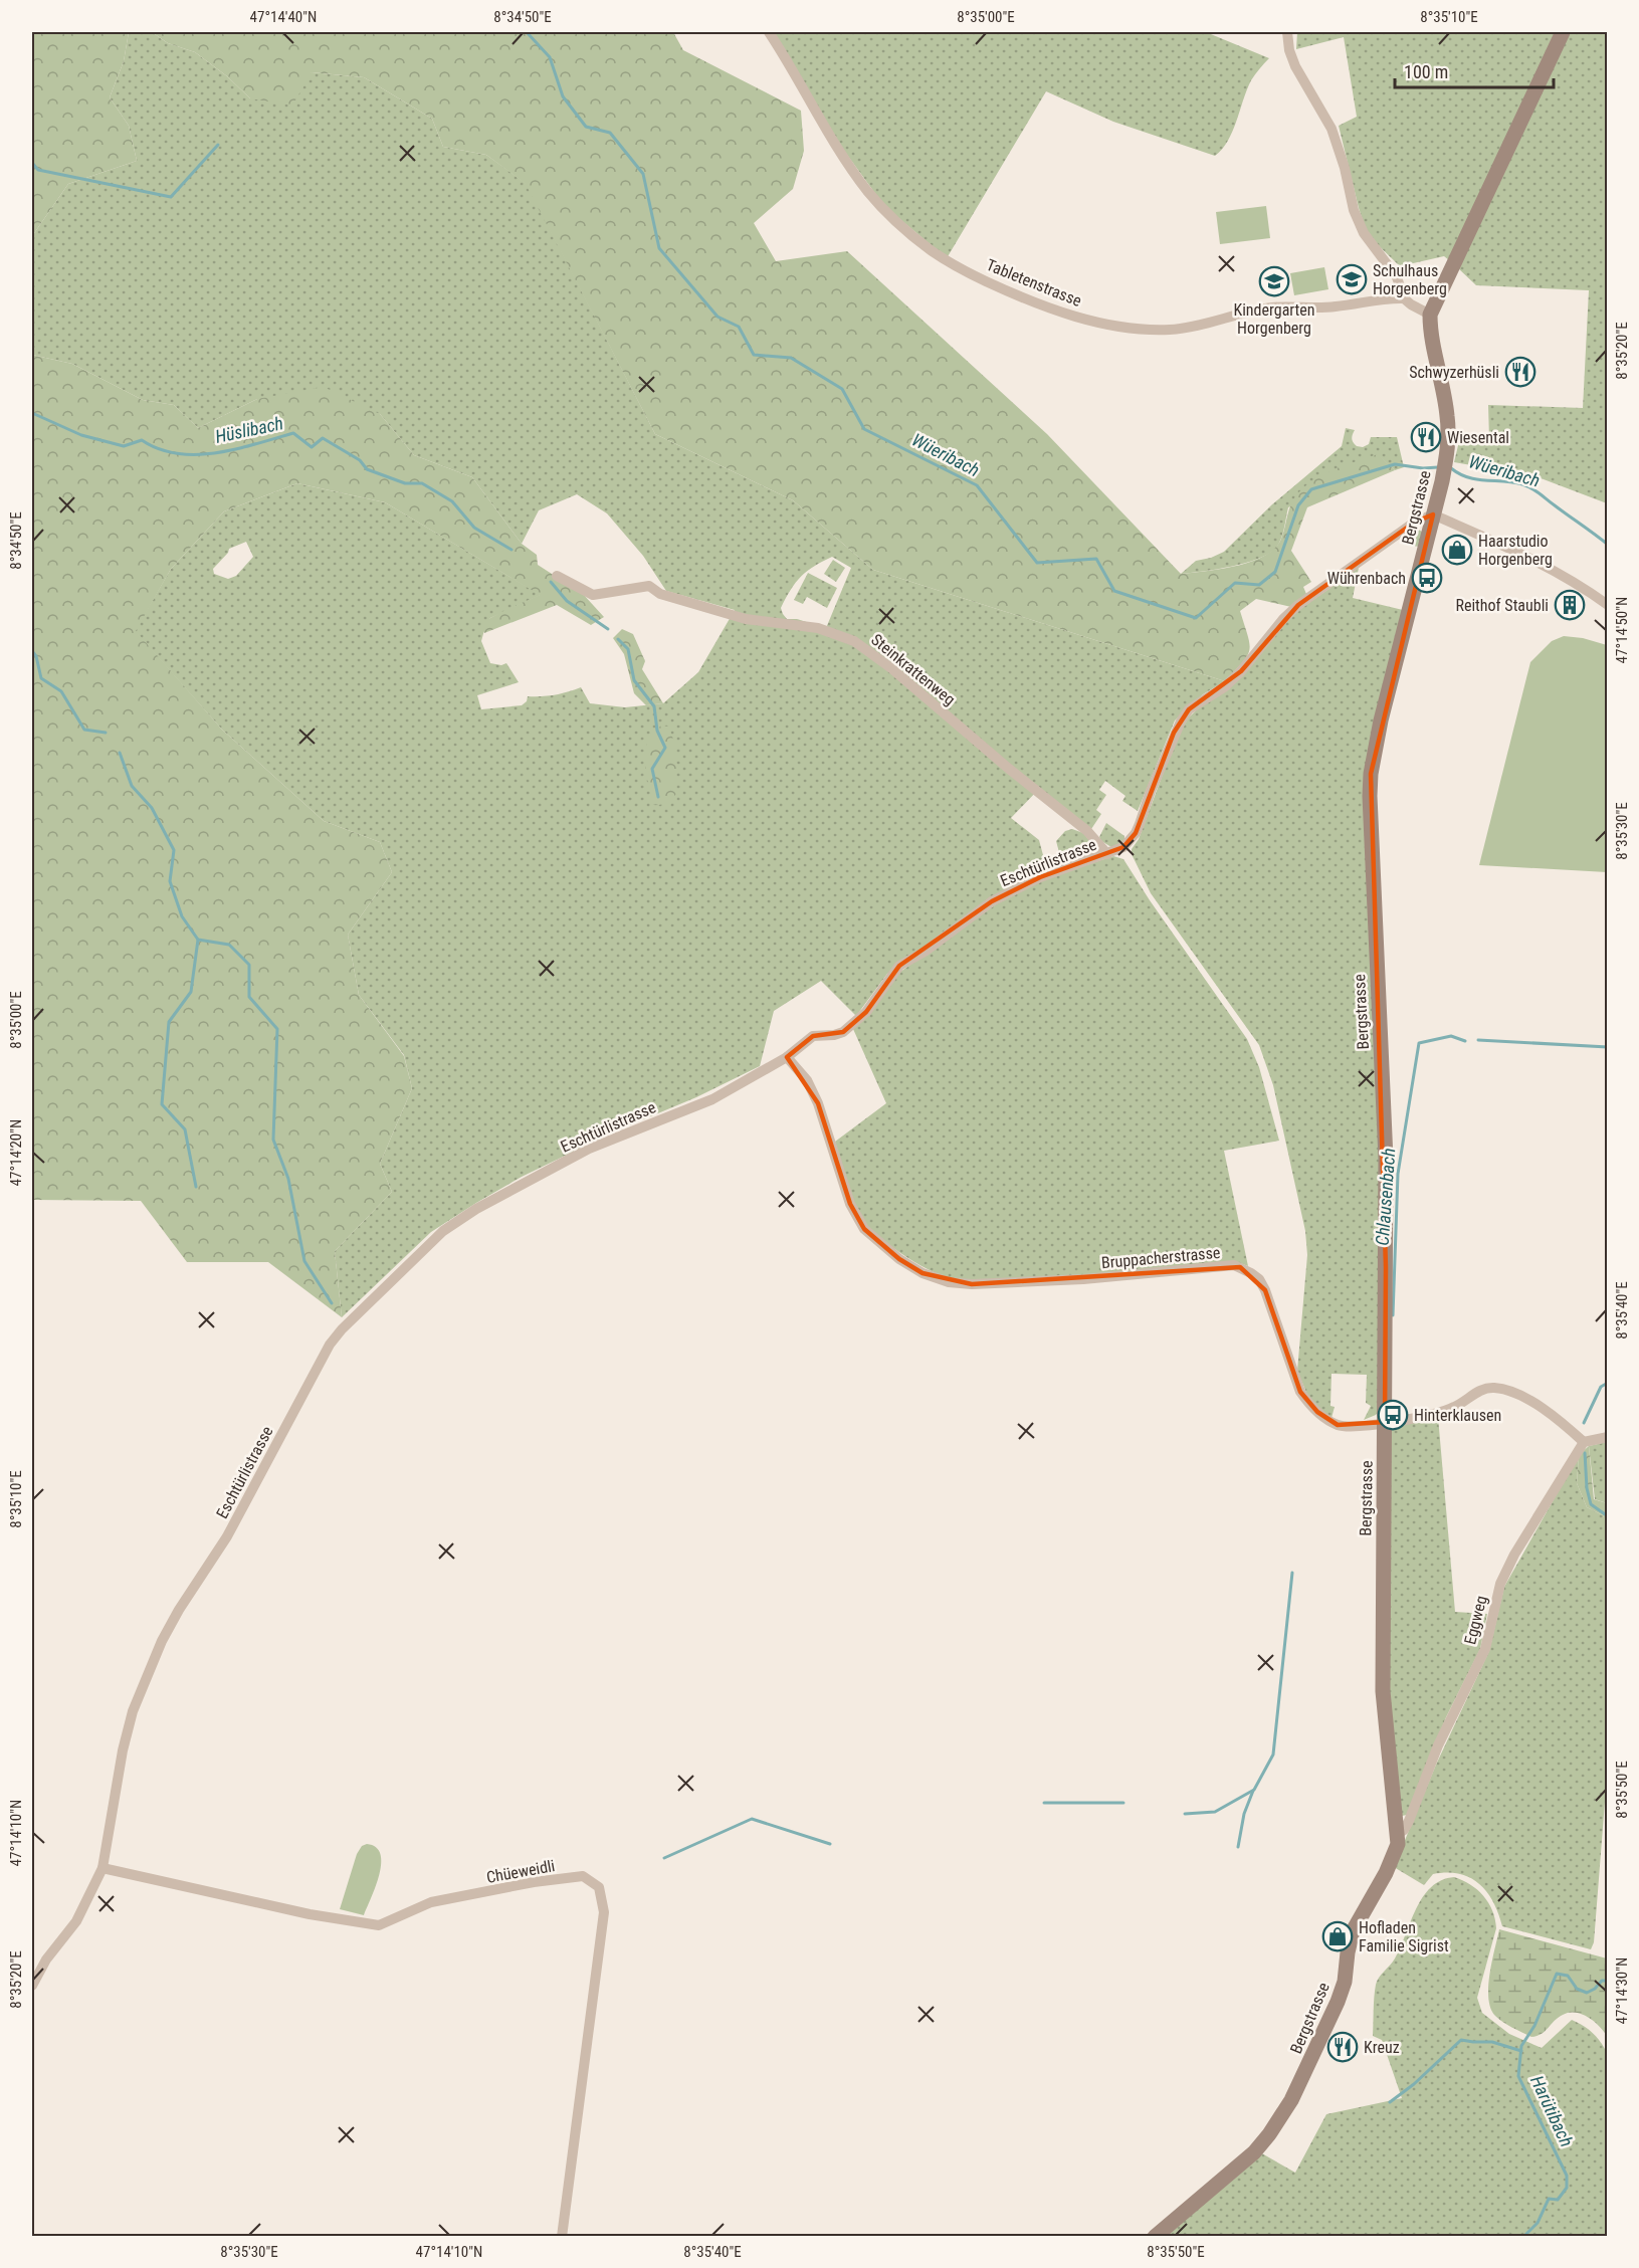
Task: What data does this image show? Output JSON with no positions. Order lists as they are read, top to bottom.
{
  "streets": {
    "street": [
      "Tabletenstrasse",
      "Bergstrasse",
      "Steinkrattenweg",
      "Eschtürlistrasse",
      "Bruppacherstrasse",
      "Eggweg",
      "Chüeweidli"
    ]
  },
  "crossings": [
    ["Bergstrasse", "Eschtürlistrasse"],
    ["Bergstrasse", "Bruppacherstrasse"],
    ["Bergstrasse", "Eggweg"],
    ["Steinkrattenweg", "Eschtürlistrasse"],
    ["Eschtürlistrasse", "Bruppacherstrasse"],
    ["Eschtürlistrasse", "Chüeweidli"],
    ["Bruppacherstrasse", "Eggweg"]
  ],
  "water": [
    "Hüslibach",
    "Wüeribach",
    "Chlausenbach",
    "Harütibach"
  ],
  "places": {
    "school or university": ["Schulhaus Horgenberg", "Kindergarten Horgenberg"],
    "restaurant": ["Schwyzerhüsli", "Wiesental", "Kreuz"],
    "shop": ["Haarstudio Horgenberg", "Hofladen Familie Sigrist"],
    "bus stop": ["Wührenbach", "Hinterklausen"],
    "building": ["Reithof Staubli"]
  },
  "scale_bar": "100 m",
  "coordinates": [
    "47°14'40\"N",
    "8°34'50\"E",
    "8°35'00\"E",
    "8°35'10\"E",
    "8°35'20\"E",
    "47°14'50\"N",
    "8°35'30\"E",
    "47°14'20\"N",
    "8°35'40\"E",
    "8°35'50\"E",
    "47°14'10\"N",
    "47°14'30\"N"
  ]
}
